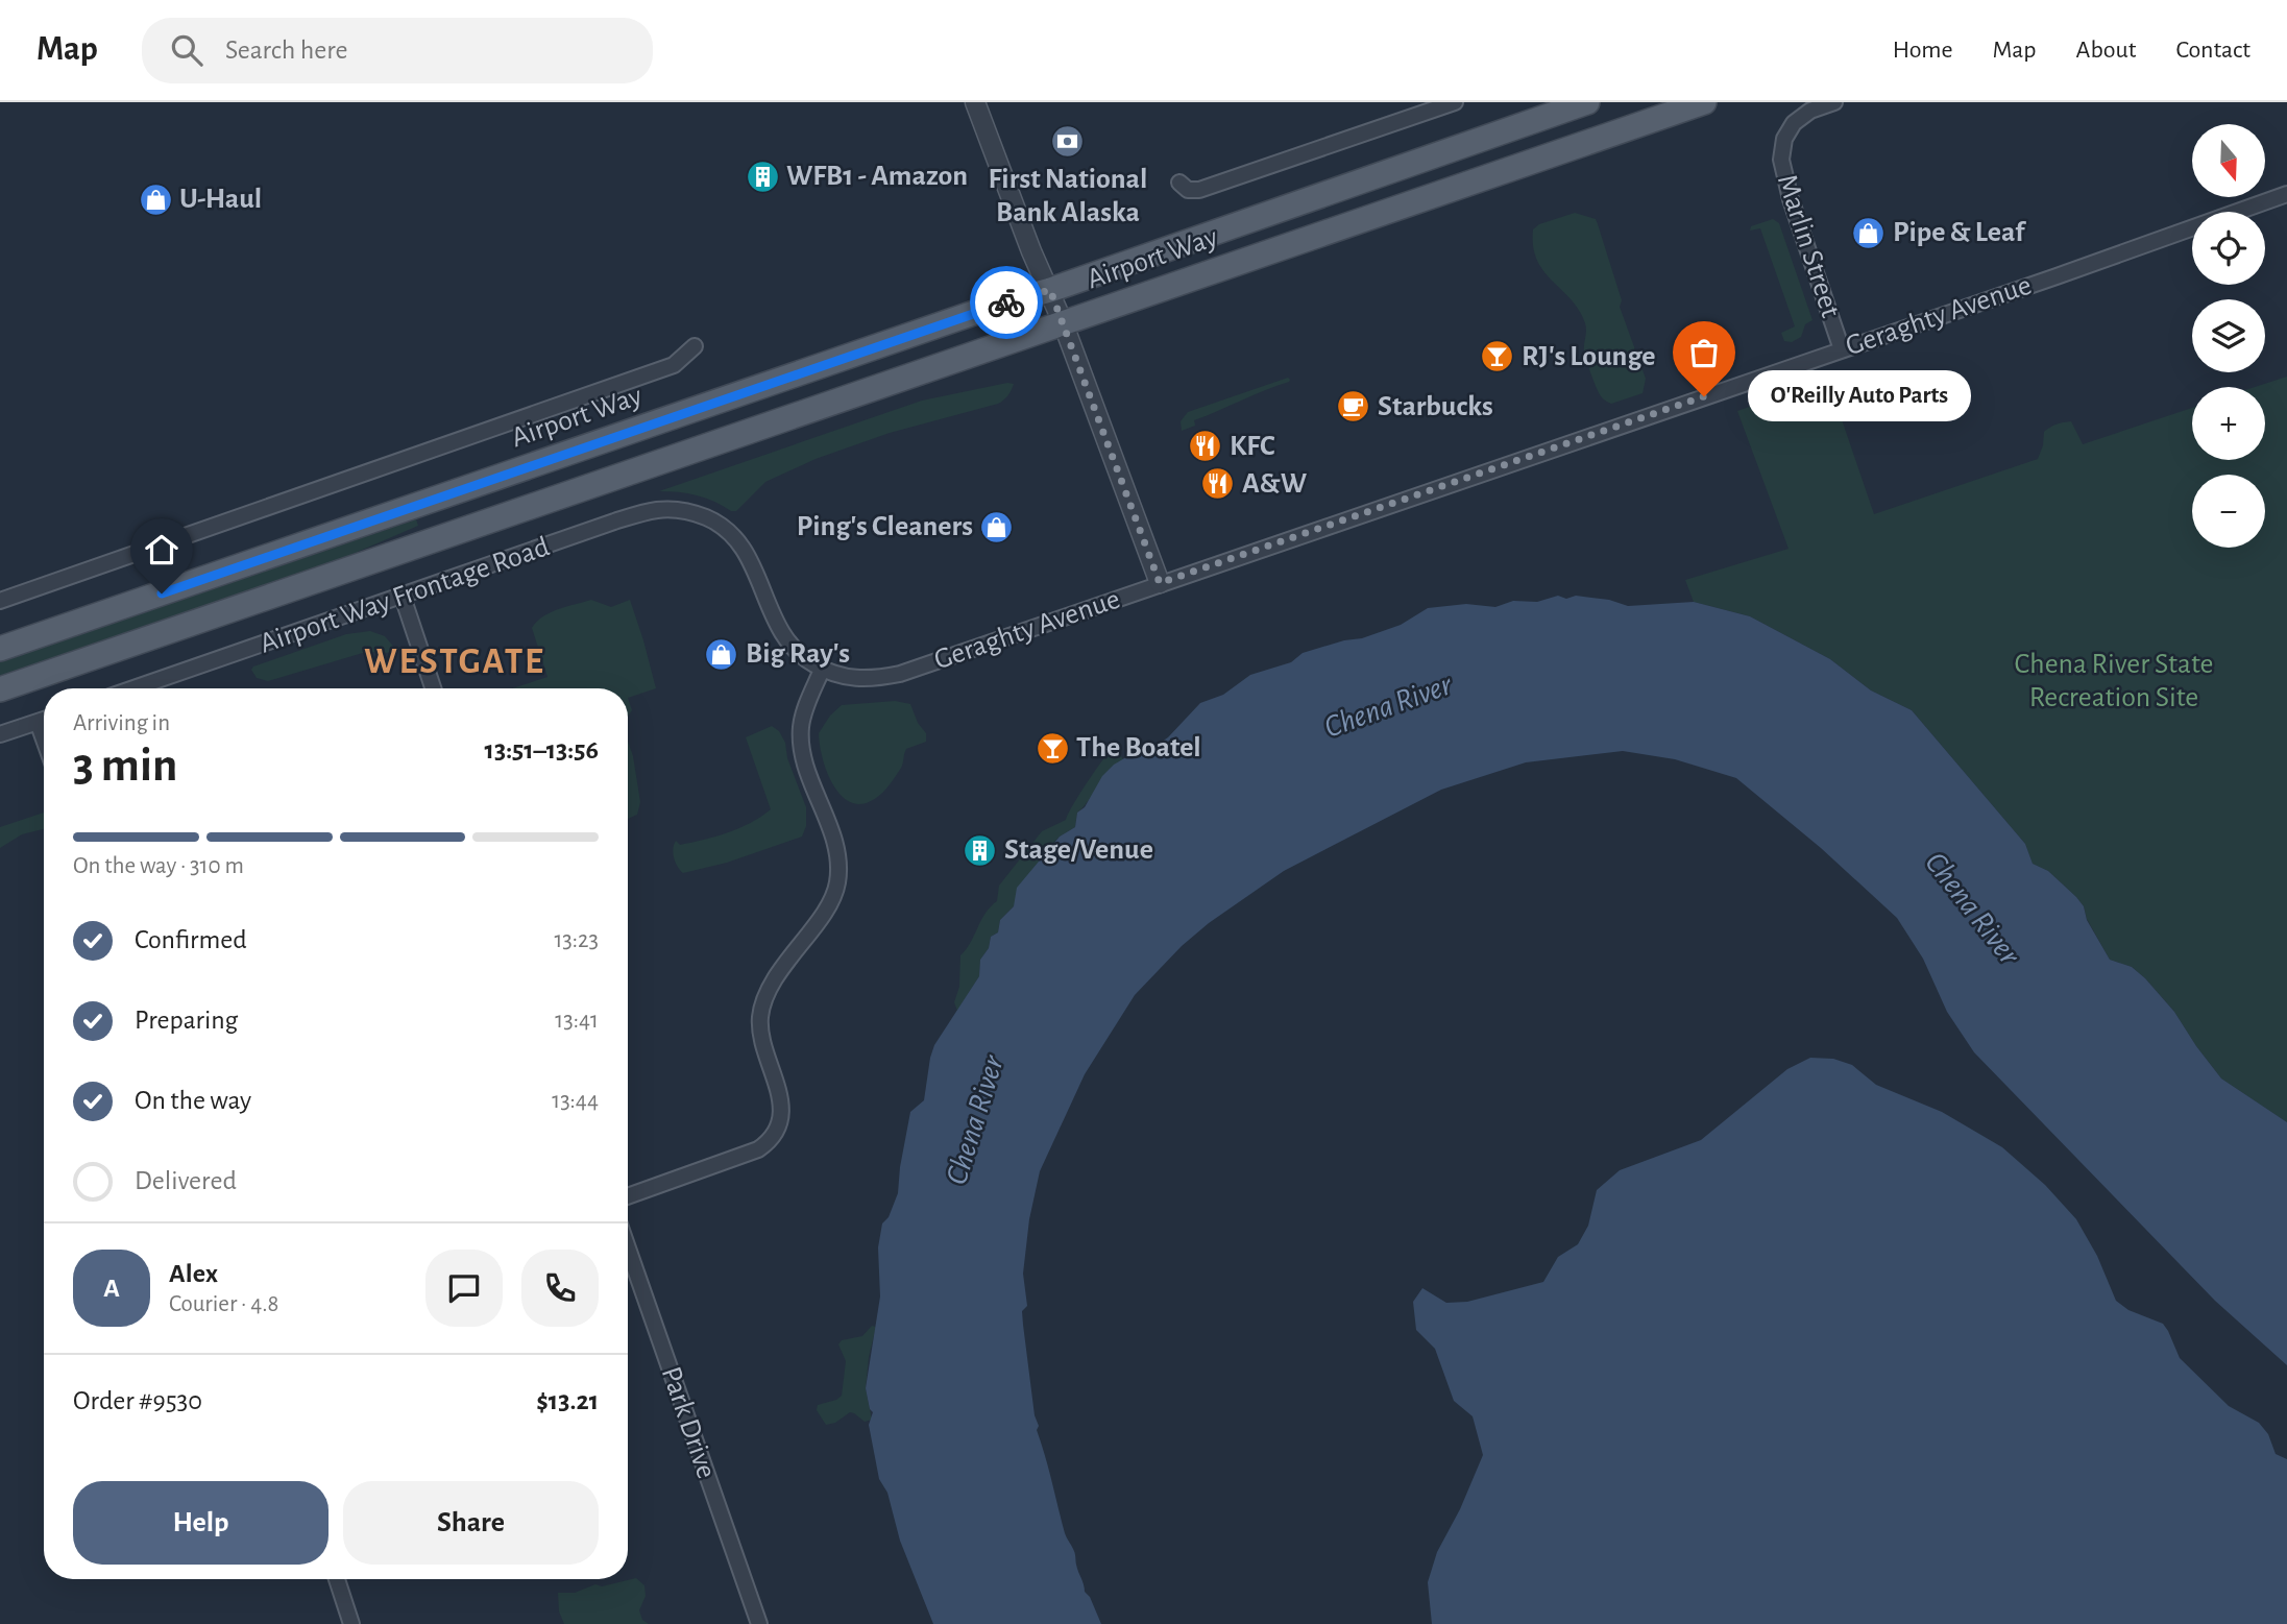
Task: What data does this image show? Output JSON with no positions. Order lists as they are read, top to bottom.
{
  "streets": {
    "main road": ["Airport Way"],
    "street": [
      "Marlin Street",
      "Geraghty Avenue",
      "Airport Way Frontage Road",
      "Park Drive"
    ]
  },
  "crossings": [
    ["Marlin Street", "Geraghty Avenue"],
    ["Geraghty Avenue", "Airport Way Frontage Road"]
  ],
  "districts": ["WESTGATE"],
  "water": ["Chena River"],
  "parks": ["Chena River State Recreation Site"],
  "places": {
    "bank": ["First National Bank Alaska"],
    "building": ["WFB1 - Amazon", "Stage/Venue"],
    "shop": [
      "U-Haul",
      "Pipe & Leaf",
      "Ping's Cleaners",
      "Big Ray's"
    ],
    "bar": ["RJ's Lounge", "The Boatel"],
    "other": ["O'Reilly Auto Parts"],
    "cafe": ["Starbucks"],
    "restaurant": ["KFC", "A&W"]
  },
  "north": "bottom",
  "page": {
    "header": "Map",
    "search": "Search here",
    "nav": [
      "Home",
      "Map",
      "About",
      "Contact"
    ],
    "map_buttons": ["+", "−"],
    "bubble": "O'Reilly Auto Parts",
    "heading": ["3 min", "Arriving in", "13:51–13:56"],
    "panel": [
      "Alex",
      "Courier · 4.8",
      "Order #9530",
      "$13.21"
    ],
    "bar": "On the way · 310 m",
    "list": [
      ["Confirmed", "13:23"],
      ["Preparing", "13:41"],
      ["On the way", "13:44"],
      "Delivered"
    ],
    "round": "A",
    "buttons": ["Help", "Share"]
  }
}
